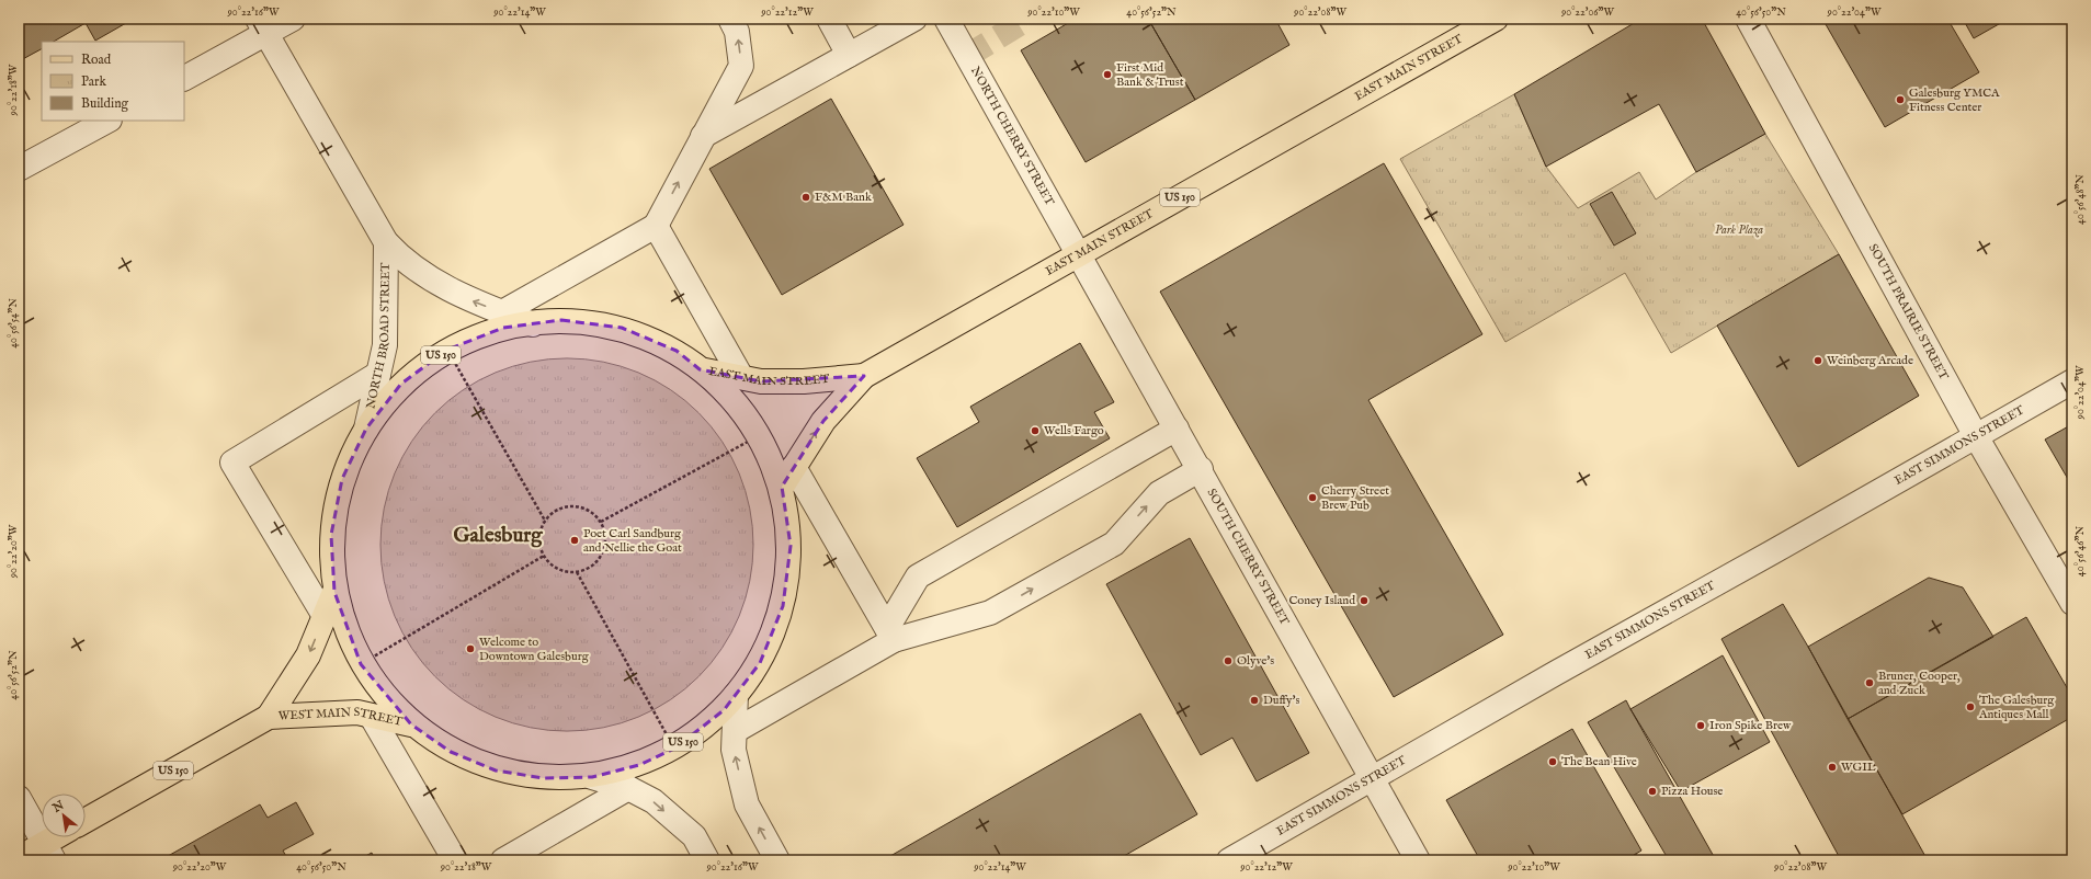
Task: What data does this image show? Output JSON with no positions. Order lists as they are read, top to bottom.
{
  "streets": {
    "main road": ["EAST MAIN STREET", "US 150", "WEST MAIN STREET"],
    "street": [
      "NORTH CHERRY STREET",
      "SOUTH PRAIRIE STREET",
      "NORTH BROAD STREET",
      "EAST SIMMONS STREET",
      "SOUTH CHERRY STREET"
    ]
  },
  "crossings": [
    ["EAST MAIN STREET", "NORTH CHERRY STREET"],
    ["EAST MAIN STREET", "US 150"],
    ["EAST MAIN STREET", "SOUTH CHERRY STREET"],
    ["NORTH CHERRY STREET", "SOUTH CHERRY STREET"],
    ["US 150", "NORTH BROAD STREET"],
    ["US 150", "WEST MAIN STREET"],
    ["SOUTH PRAIRIE STREET", "EAST SIMMONS STREET"],
    ["EAST SIMMONS STREET", "SOUTH CHERRY STREET"]
  ],
  "districts": ["Galesburg"],
  "parks": ["Park Plaza"],
  "places": [
    "First Mid Bank & Trust",
    "Galesburg YMCA Fitness Center",
    "F&M Bank",
    "Weinberg Arcade",
    "Wells Fargo",
    "Cherry Street Brew Pub",
    "Poet Carl Sandburg and Nellie the Goat",
    "Coney Island",
    "Welcome to Downtown Galesburg",
    "Olyve's",
    "Bruner, Cooper, and Zuck",
    "Duffy's",
    "The Galesburg Antiques Mall",
    "Iron Spike Brew",
    "The Bean Hive",
    "WGIL",
    "Pizza House"
  ],
  "legend": ["Road", "Park", "Building"],
  "north": "top left",
  "coordinates": [
    "90°22'16\"W",
    "90°22'14\"W",
    "90°22'12\"W",
    "90°22'10\"W",
    "40°56'52\"N",
    "90°22'08\"W",
    "90°22'06\"W",
    "40°56'50\"N",
    "90°22'04\"W",
    "90°22'18\"W",
    "40°56'48\"N",
    "40°56'54\"N",
    "40°56'46\"N",
    "90°22'20\"W"
  ]
}
